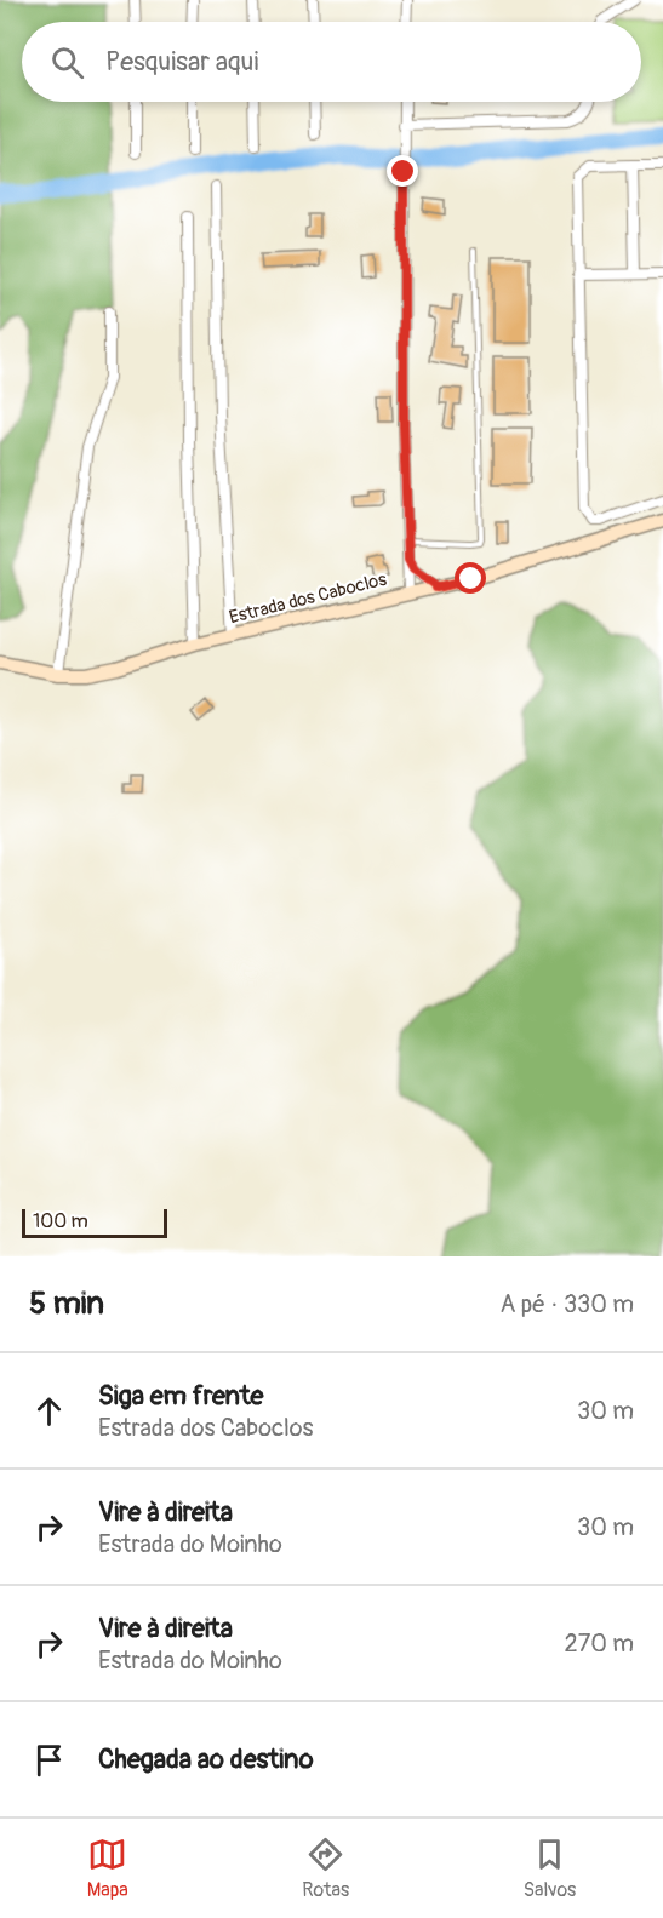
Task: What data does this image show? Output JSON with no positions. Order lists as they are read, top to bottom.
{
  "streets": {
    "street": ["Estrada dos Caboclos"]
  },
  "scale_bar": "100 m",
  "page": {
    "search": "Pesquisar aqui",
    "scale": "100 m",
    "heading": ["5 min", "A pé · 330 m"],
    "list": [
      ["Siga em frente", "Estrada dos Caboclos", "30 m"],
      ["Vire à direita", "Estrada do Moinho", "30 m"],
      ["Vire à direita", "Estrada do Moinho", "270 m"],
      "Chegada ao destino"
    ],
    "nav": ["Mapa", "Rotas", "Salvos"]
  }
}
